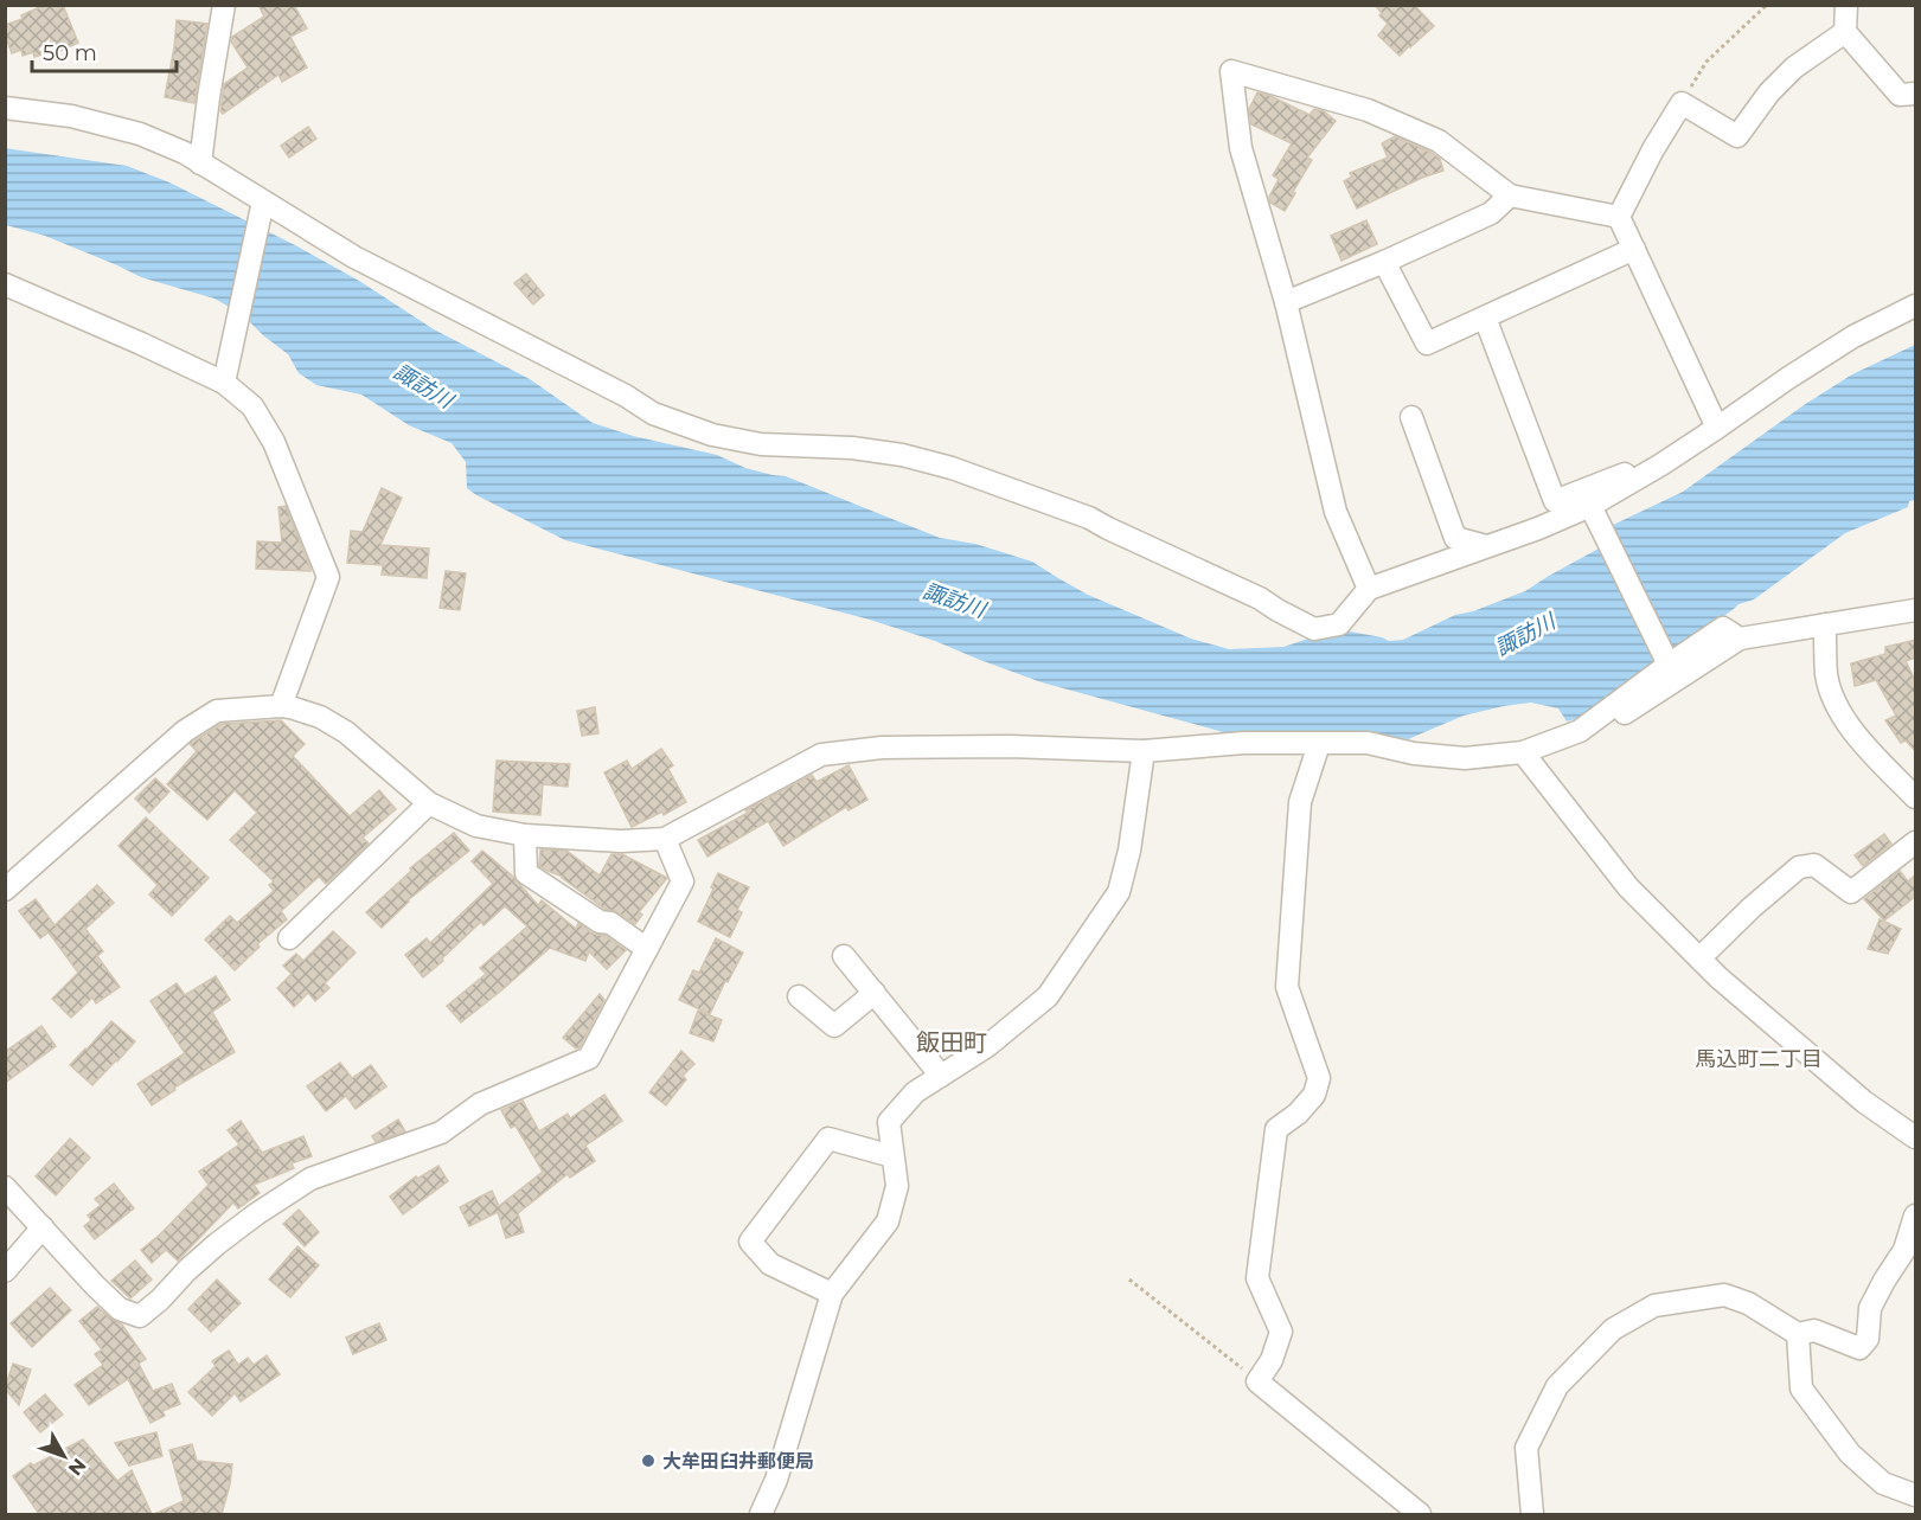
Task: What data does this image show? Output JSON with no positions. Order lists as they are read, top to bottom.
{
  "districts": ["飯田町", "馬込町二丁目"],
  "water": ["諏訪川"],
  "places": ["大牟田臼井郵便局"],
  "scale_bar": "50 m",
  "north": "bottom right"
}
